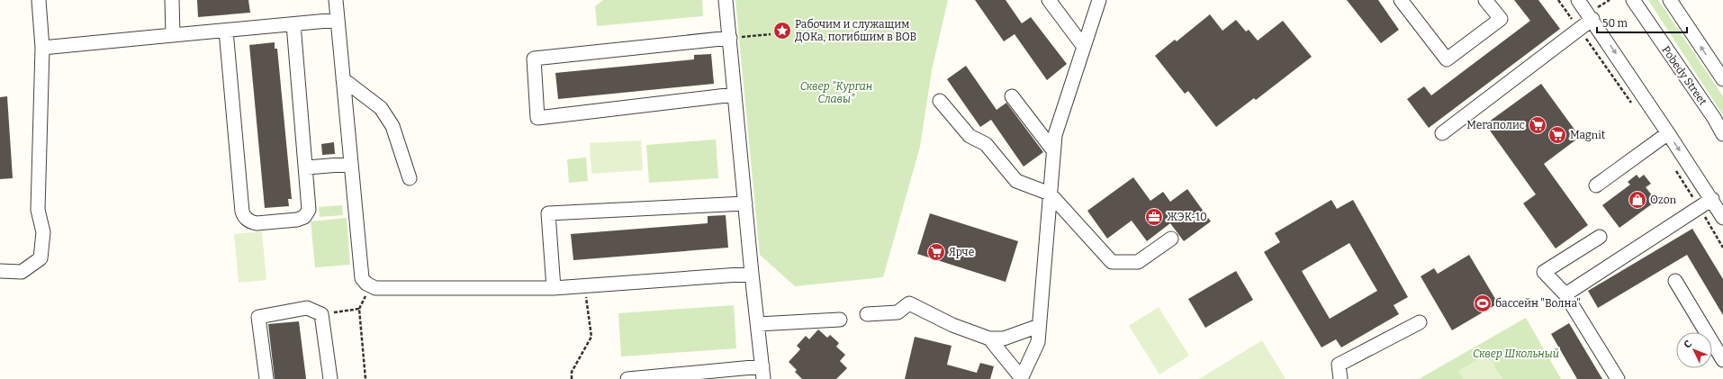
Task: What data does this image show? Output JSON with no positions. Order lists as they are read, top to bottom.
{
  "streets": {
    "street": ["Pobedy Street"]
  },
  "parks": ["Сквер \"Курган Славы\"", "Сквер Школьный"],
  "places": {
    "place": ["Рабочим и служащим ДОКа, погибшим в ВОВ"],
    "supermarket": ["Мегаполис", "Magnit", "Ярче"],
    "shop": ["Ozon"],
    "office": ["ЖЭК-10"],
    "sports": ["бассейн \"Волна\""]
  },
  "scale_bar": "50 m",
  "north": "top left"
}
